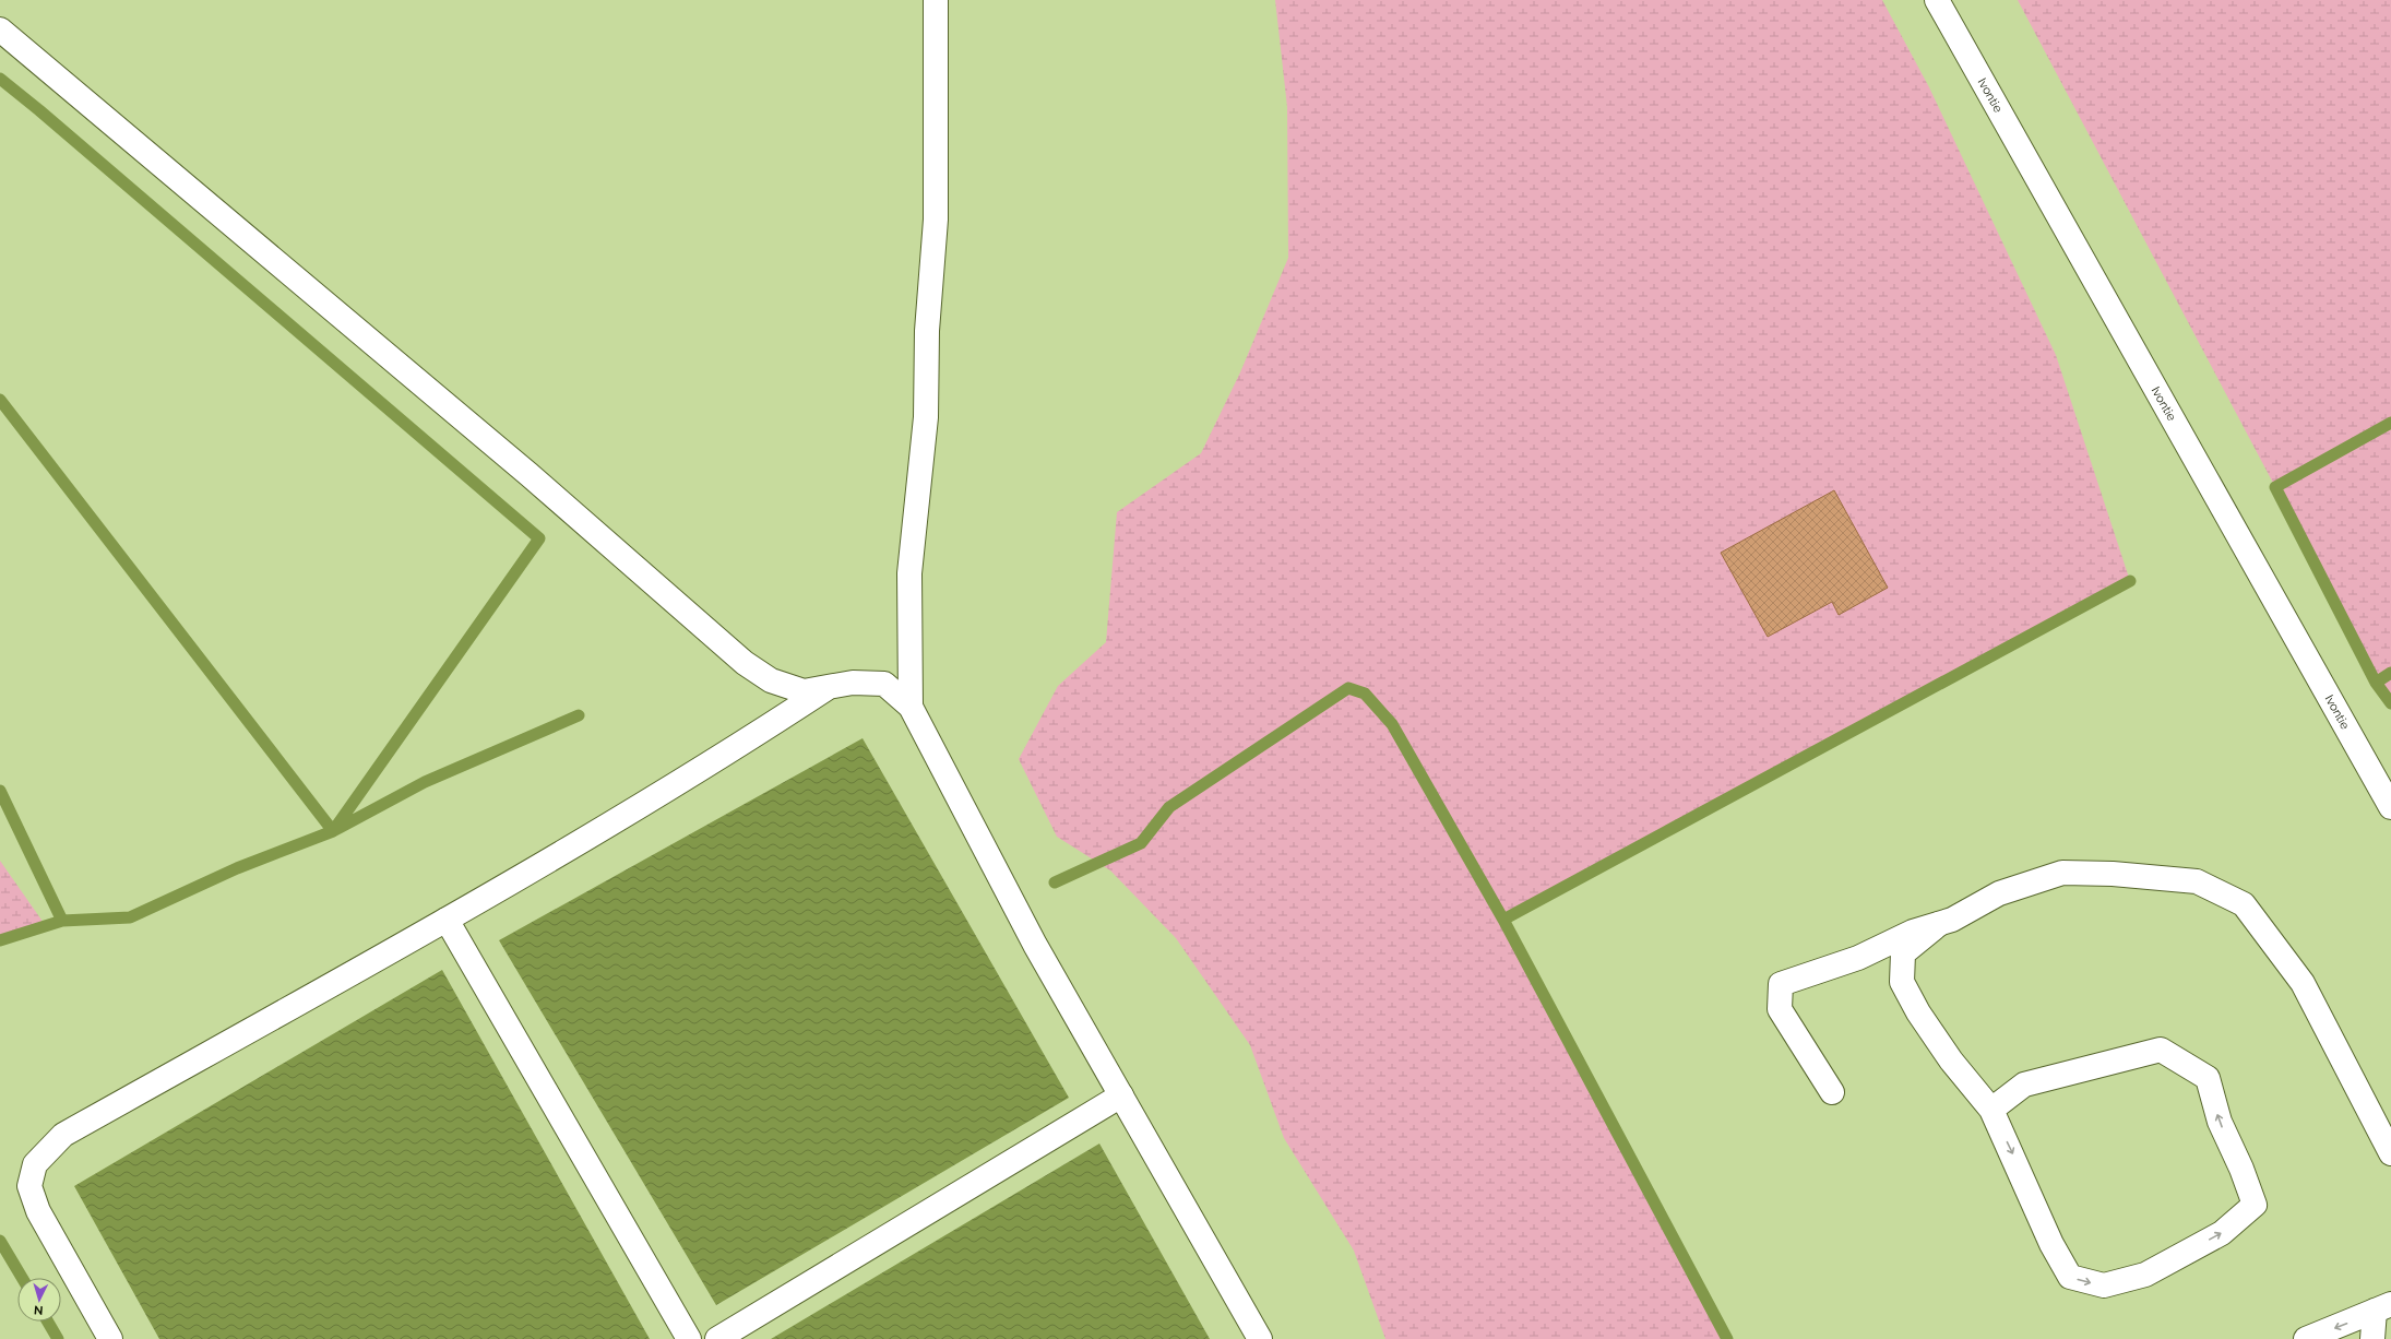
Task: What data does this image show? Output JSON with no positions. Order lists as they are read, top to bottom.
{
  "streets": {
    "street": ["Ivontie"]
  },
  "north": "bottom"
}
